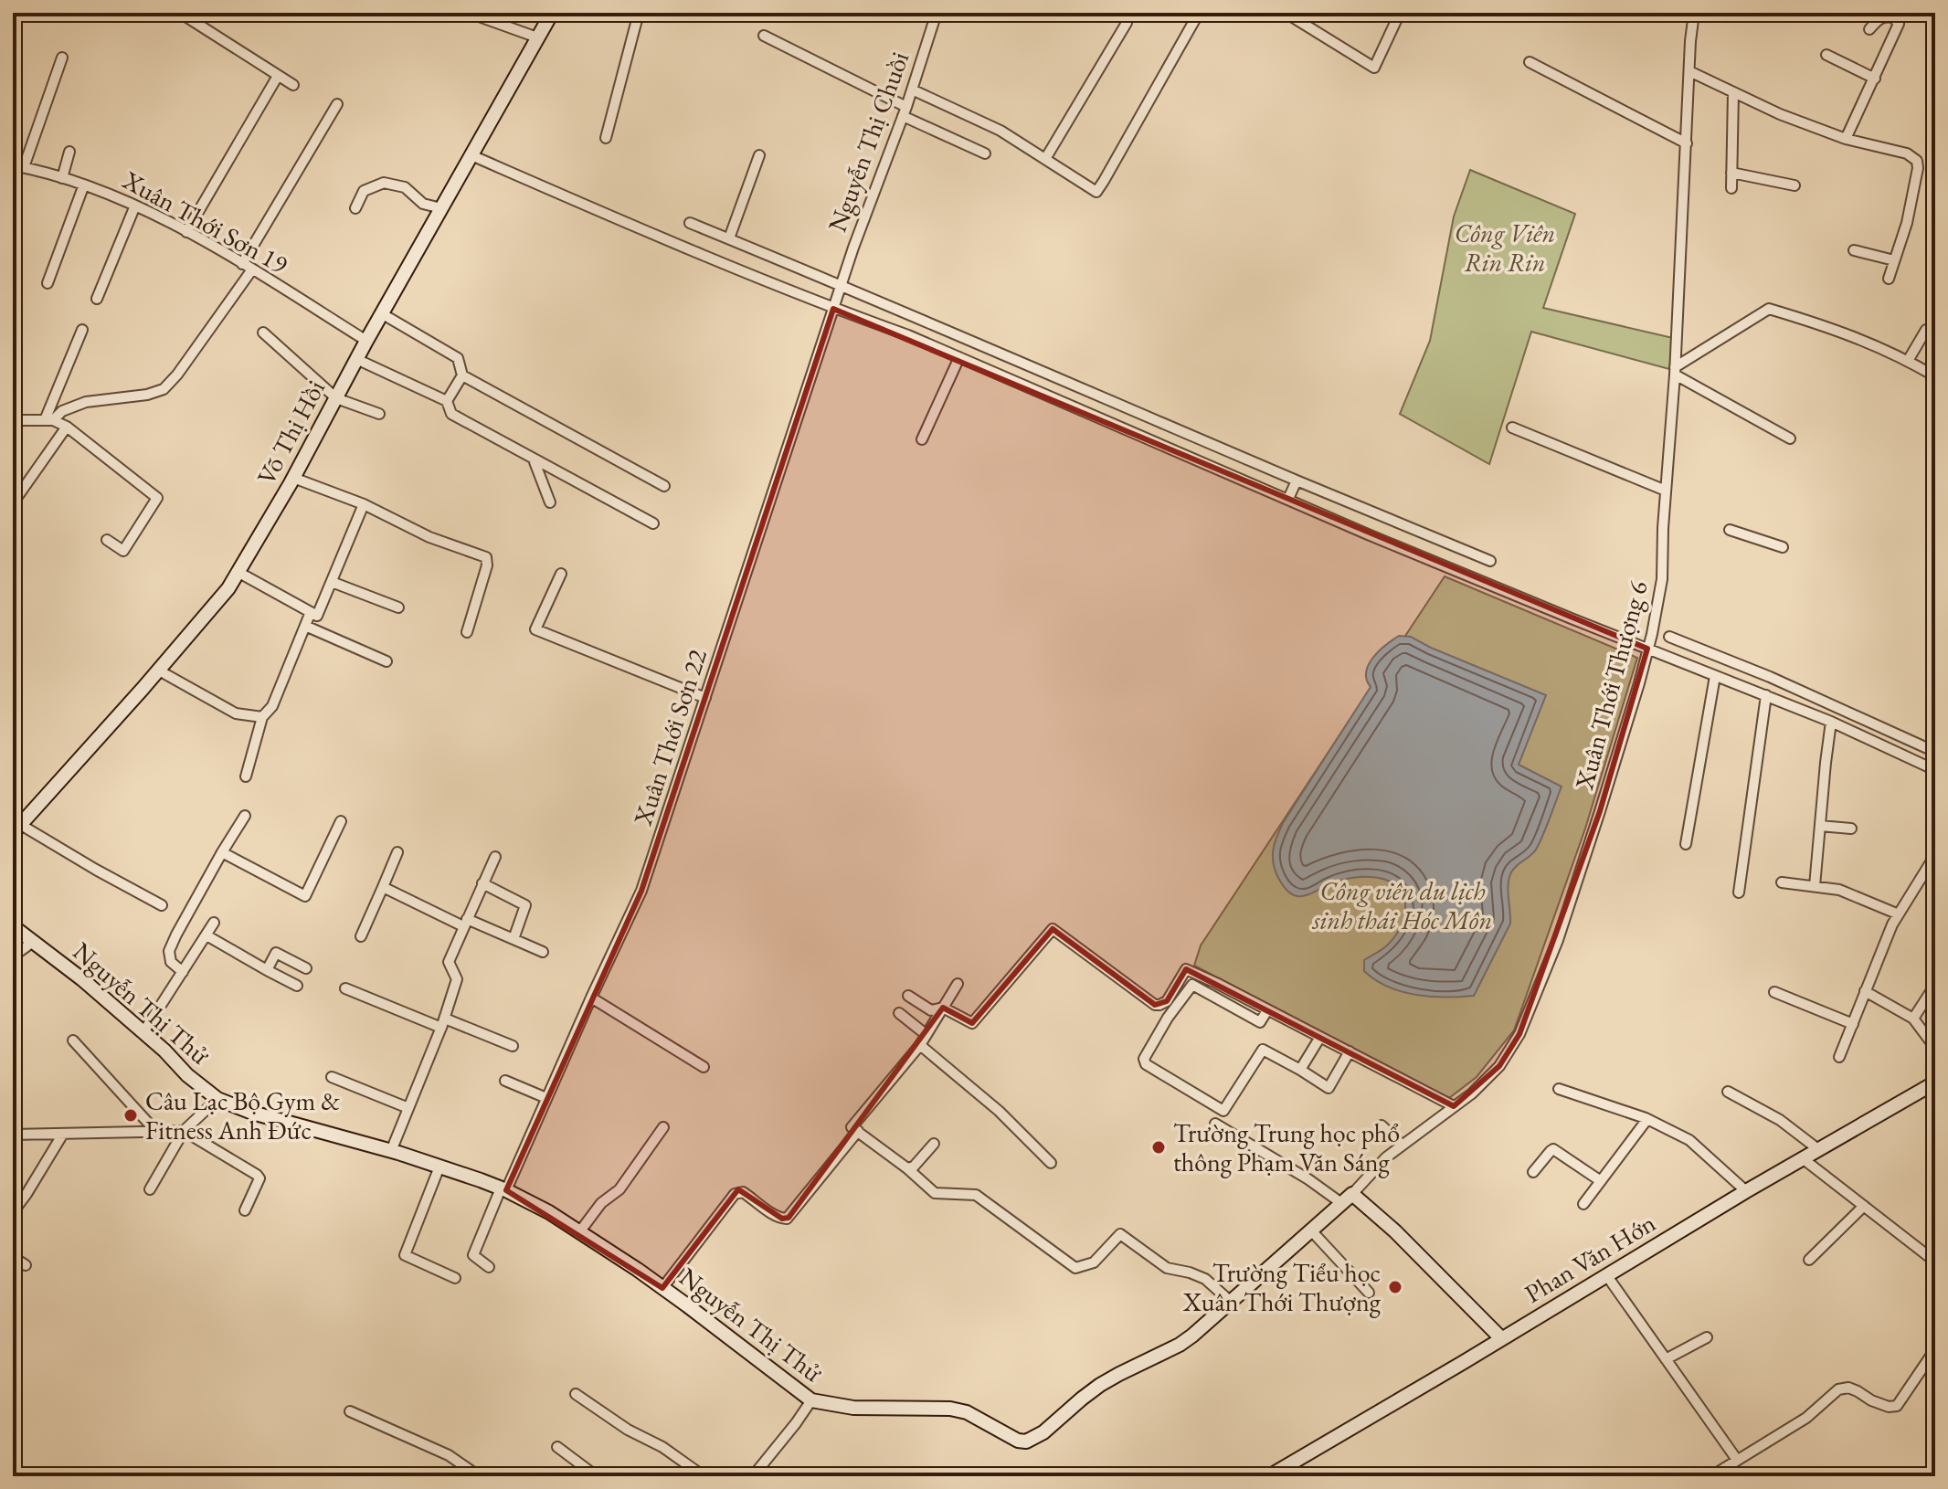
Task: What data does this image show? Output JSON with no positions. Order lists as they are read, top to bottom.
{
  "streets": {
    "street": [
      "Nguyễn Thị Chuồi",
      "Xuân Thới Sơn 19",
      "Võ Thị Hồi",
      "Xuân Thới Thượng 6",
      "Xuân Thới Sơn 22",
      "Nguyễn Thị Thử",
      "Phan Văn Hớn"
    ]
  },
  "crossings": [
    ["Nguyễn Thị Chuồi", "Xuân Thới Sơn 22"],
    ["Xuân Thới Sơn 19", "Võ Thị Hồi"],
    ["Xuân Thới Thượng 6", "Nguyễn Thị Thử"],
    ["Xuân Thới Sơn 22", "Nguyễn Thị Thử"]
  ],
  "parks": ["Công Viên Rin Rin", "Công viên du lịch sinh thái Hóc Môn"],
  "places": ["Câu Lạc Bộ Gym & Fitness Anh Đức", "Trường Trung học phổ thông Phạm Văn Sáng", "Trường Tiểu học Xuân Thới Thượng"]
}
